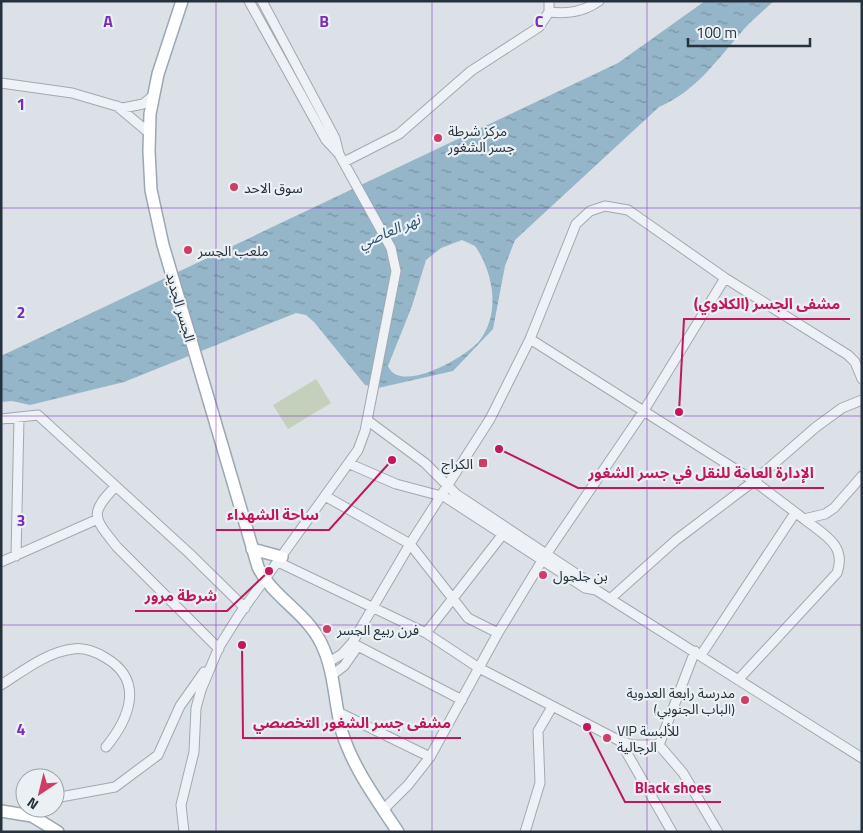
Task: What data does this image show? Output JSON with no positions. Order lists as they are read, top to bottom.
{
  "streets": {
    "main road": ["الجسر الجديد"]
  },
  "water": ["نهر العاصي"],
  "places": {
    "other": [
      "مركز شرطة جسر الشغور",
      "سوق الاحد",
      "ملعب الجسر",
      "مشفى الجسر (الكلاوي)",
      "الإدارة العامة للنقل في جسر الشغور",
      "ساحة الشهداء",
      "شرطة مرور",
      "بن جلجول",
      "فرن ربيع الجسر",
      "مشفى جسر الشغور التخصصي",
      "مدرسة رابعة العدوية (الباب الجنوبي)",
      "Black shoes",
      "VIP للألبسة الرجالية"
    ],
    "transit": ["الكراج"]
  },
  "scale_bar": "100 m",
  "north": "bottom left",
  "grid": {
    "columns": ["A", "B", "C"],
    "rows": [
      "1",
      "2",
      "3",
      "4"
    ]
  }
}
